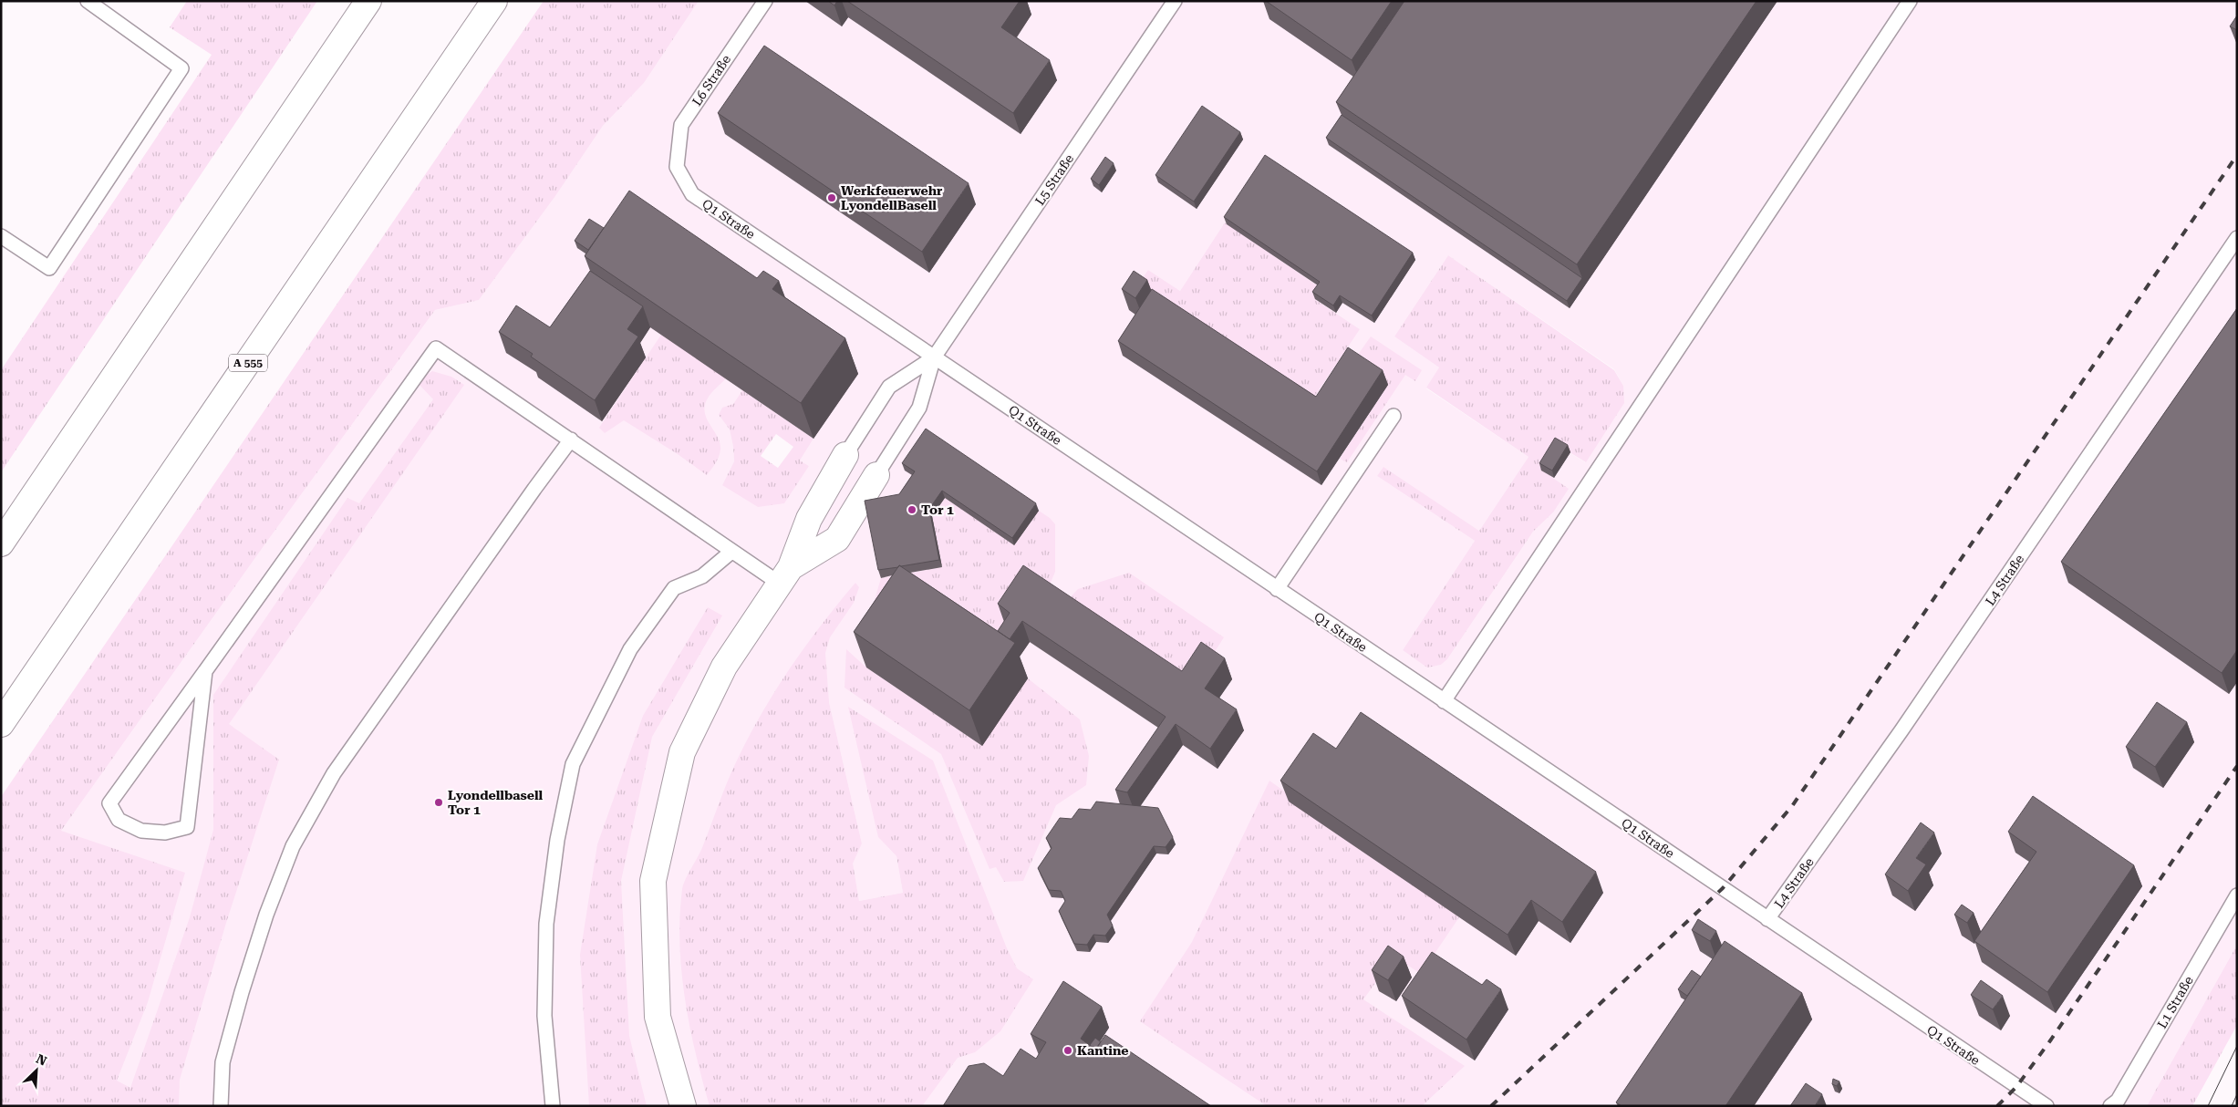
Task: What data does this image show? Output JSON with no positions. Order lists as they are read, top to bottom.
{
  "streets": {
    "main road": ["A 555"],
    "lane": [
      "L6 Straße",
      "L5 Straße",
      "Q1 Straße",
      "L4 Straße",
      "L1 Straße"
    ]
  },
  "crossings": [
    ["L6 Straße", "Q1 Straße"],
    ["L5 Straße", "Q1 Straße"],
    ["Q1 Straße", "L4 Straße"]
  ],
  "places": [
    "Werkfeuerwehr LyondellBasell",
    "Tor 1",
    "Lyondellbasell Tor 1",
    "Kantine"
  ],
  "north": "top right"
}
